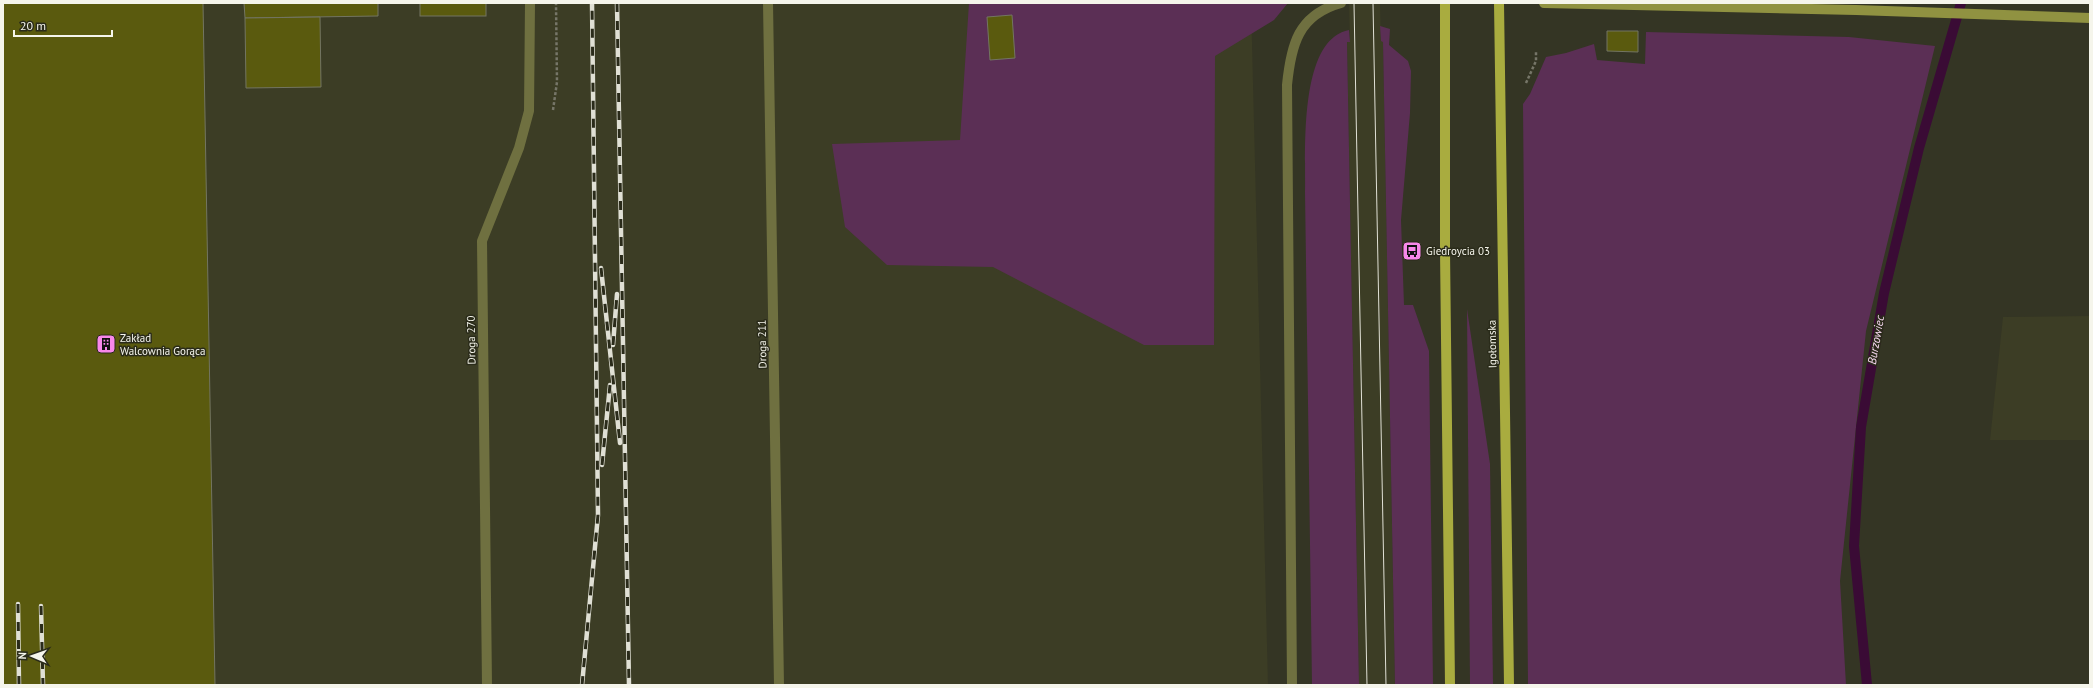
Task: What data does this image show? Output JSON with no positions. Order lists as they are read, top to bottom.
{
  "streets": {
    "main road": ["Igołomska"],
    "lane": ["Droga 270", "Droga 211"]
  },
  "water": ["Burzowiec"],
  "places": {
    "bus stop": ["Giedroycia 03"],
    "building": ["Zakład Walcownia Gorąca"]
  },
  "scale_bar": "20 m",
  "north": "left"
}
